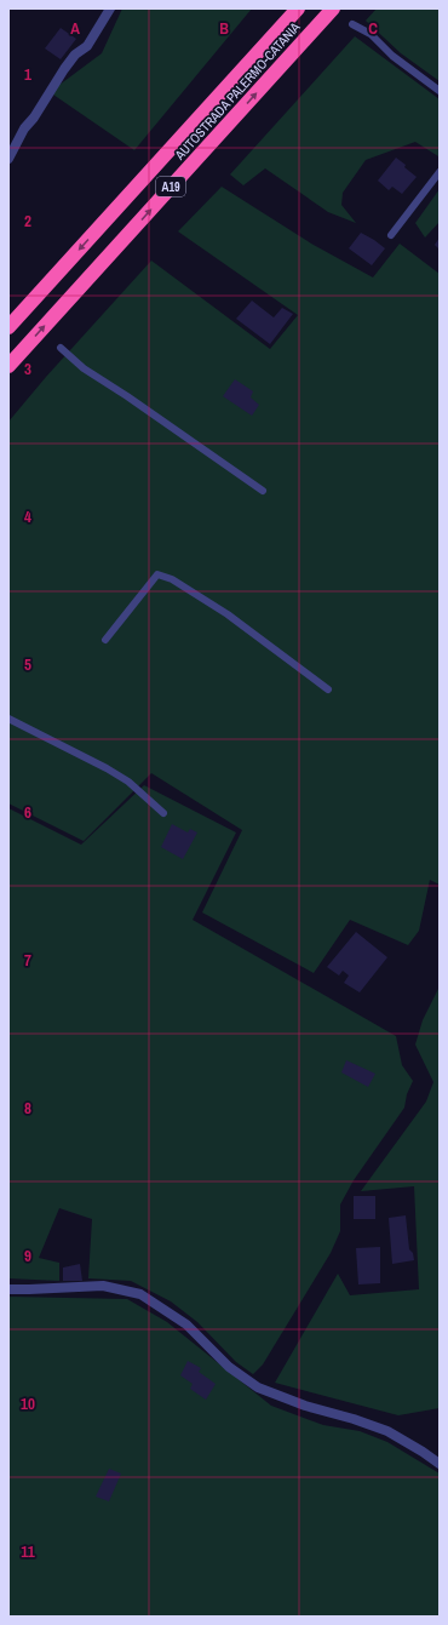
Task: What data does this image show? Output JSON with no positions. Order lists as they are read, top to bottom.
{
  "streets": {
    "highway": ["AUTOSTRADA PALERMO-CATANIA", "A19"]
  },
  "grid": {
    "columns": ["A", "B", "C"],
    "rows": [
      "1",
      "2",
      "3",
      "4",
      "5",
      "6",
      "7",
      "8",
      "9",
      "10",
      "11"
    ]
  }
}
